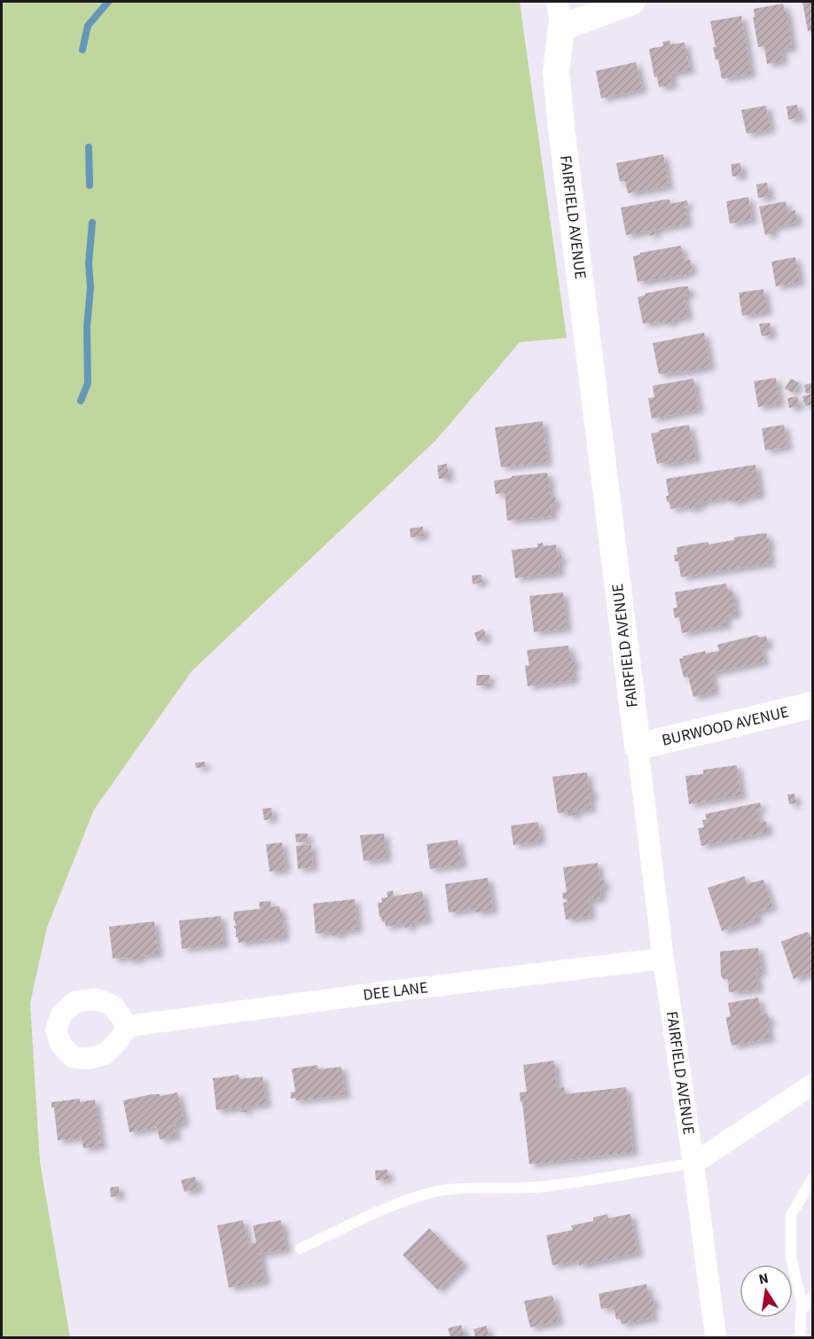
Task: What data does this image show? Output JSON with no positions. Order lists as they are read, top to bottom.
{
  "streets": {
    "street": ["FAIRFIELD AVENUE", "BURWOOD AVENUE", "DEE LANE"]
  },
  "crossings": [
    ["FAIRFIELD AVENUE", "BURWOOD AVENUE"],
    ["FAIRFIELD AVENUE", "DEE LANE"]
  ],
  "north": "top"
}
